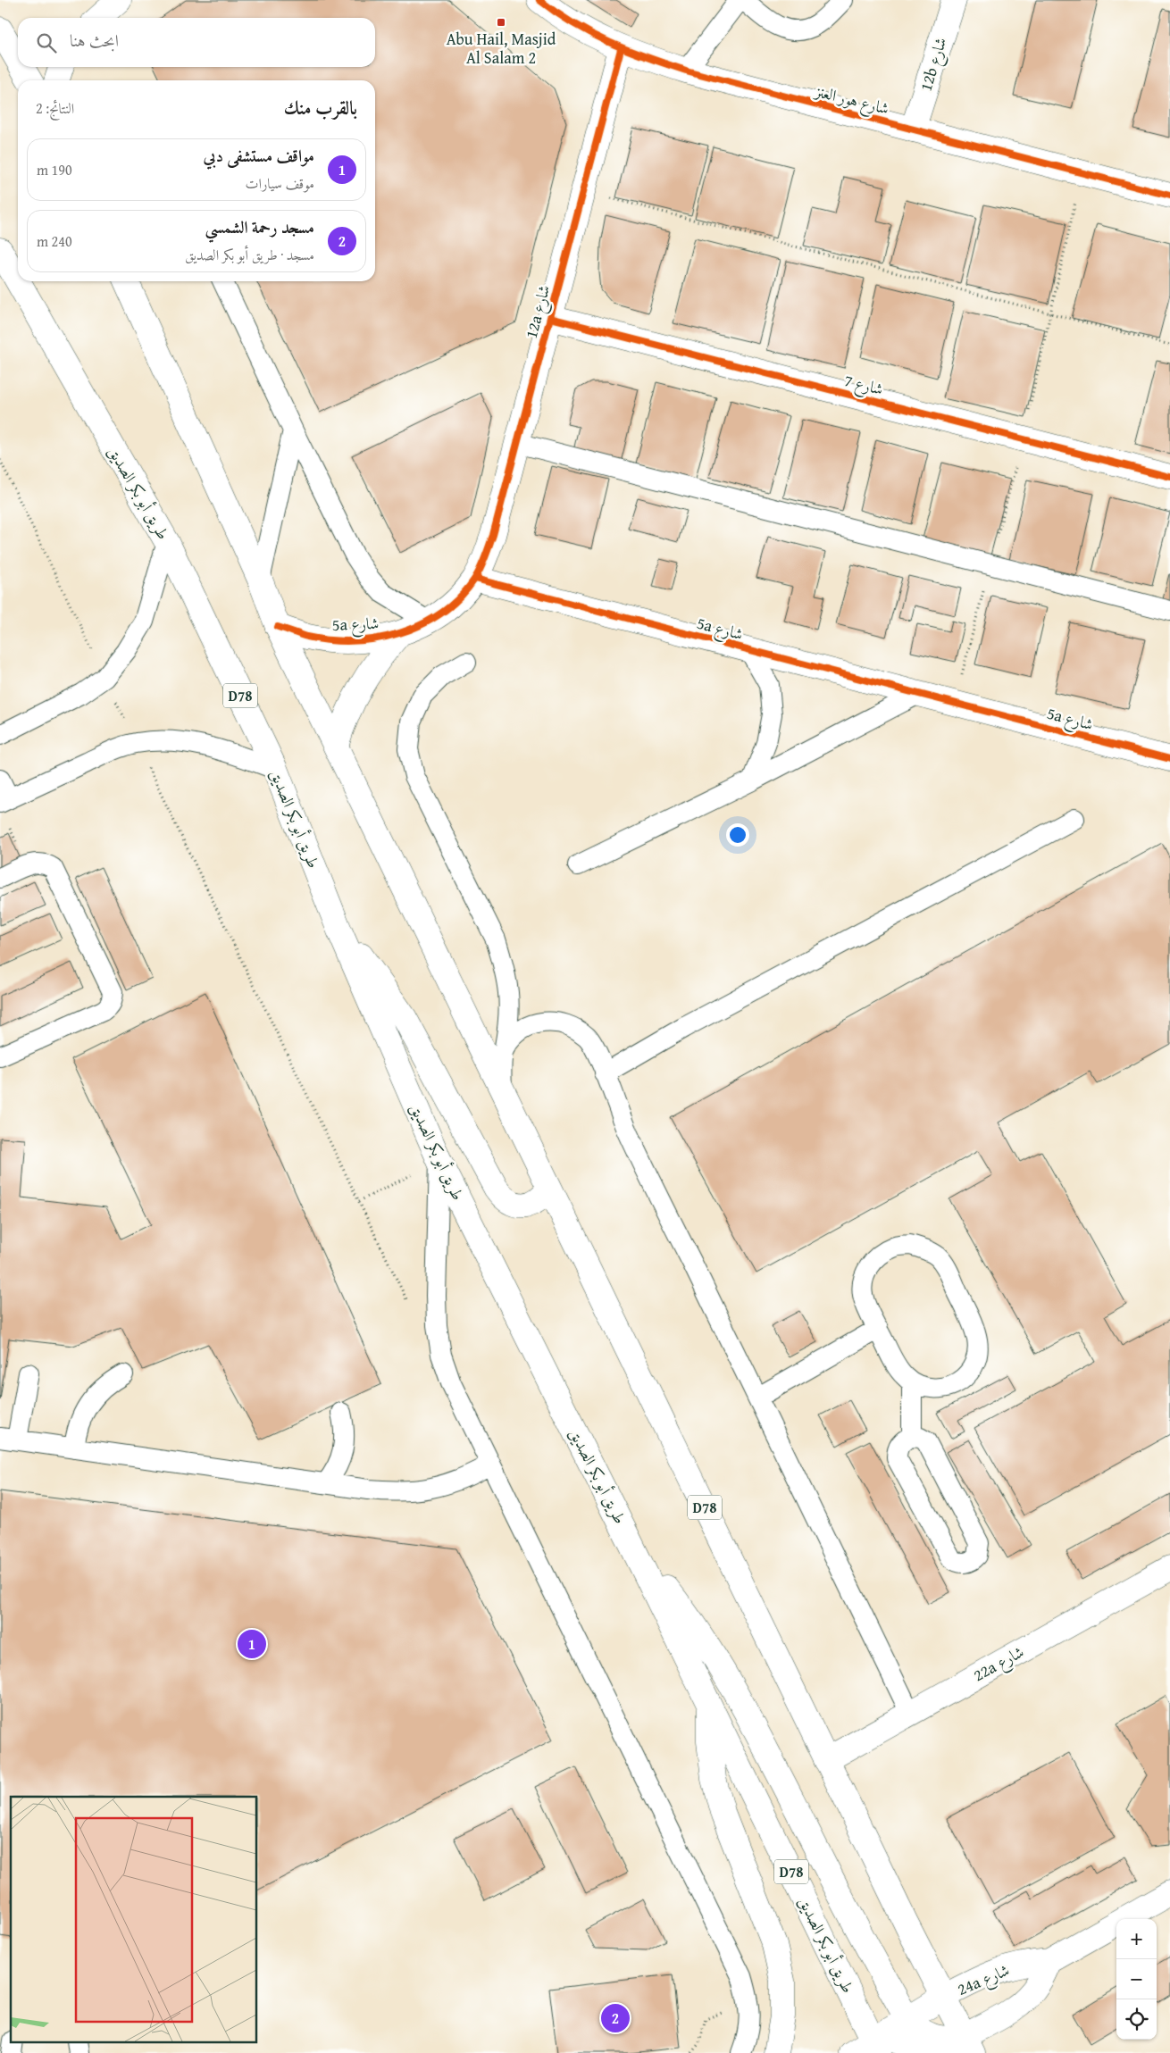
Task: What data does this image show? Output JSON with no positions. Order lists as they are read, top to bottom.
{
  "streets": {
    "main road": [
      "12b شارع",
      "شارع هور العنز",
      "12a شارع",
      "شارع 7",
      "طريق أبو بكر الصديق",
      "5a شارع",
      "D78",
      "22a شارع",
      "24a شارع"
    ]
  },
  "crossings": [
    ["12b شارع", "شارع هور العنز"],
    ["شارع هور العنز", "12a شارع"],
    ["12a شارع", "شارع 7"],
    ["12a شارع", "5a شارع"],
    ["طريق أبو بكر الصديق", "24a شارع"],
    ["5a شارع", "D78"],
    ["D78", "22a شارع"],
    ["D78", "24a شارع"]
  ],
  "places": {
    "transit": ["Abu Hail, Masjid Al Salam 2"]
  },
  "page": {
    "search": "ابحث هنا",
    "heading": ["بالقرب منك", "النتائج: 2"],
    "list": [
      {
        "mark": "1",
        "name": "مواقف مستشفى دبي",
        "note": "موقف سيارات",
        "value": "190 m"
      },
      {
        "mark": "2",
        "name": "مسجد رحمة الشمسي",
        "note": "مسجد · طريق أبو بكر الصديق",
        "value": "240 m"
      }
    ],
    "pins": ["1", "2"],
    "map_buttons": ["+", "−"]
  }
}
